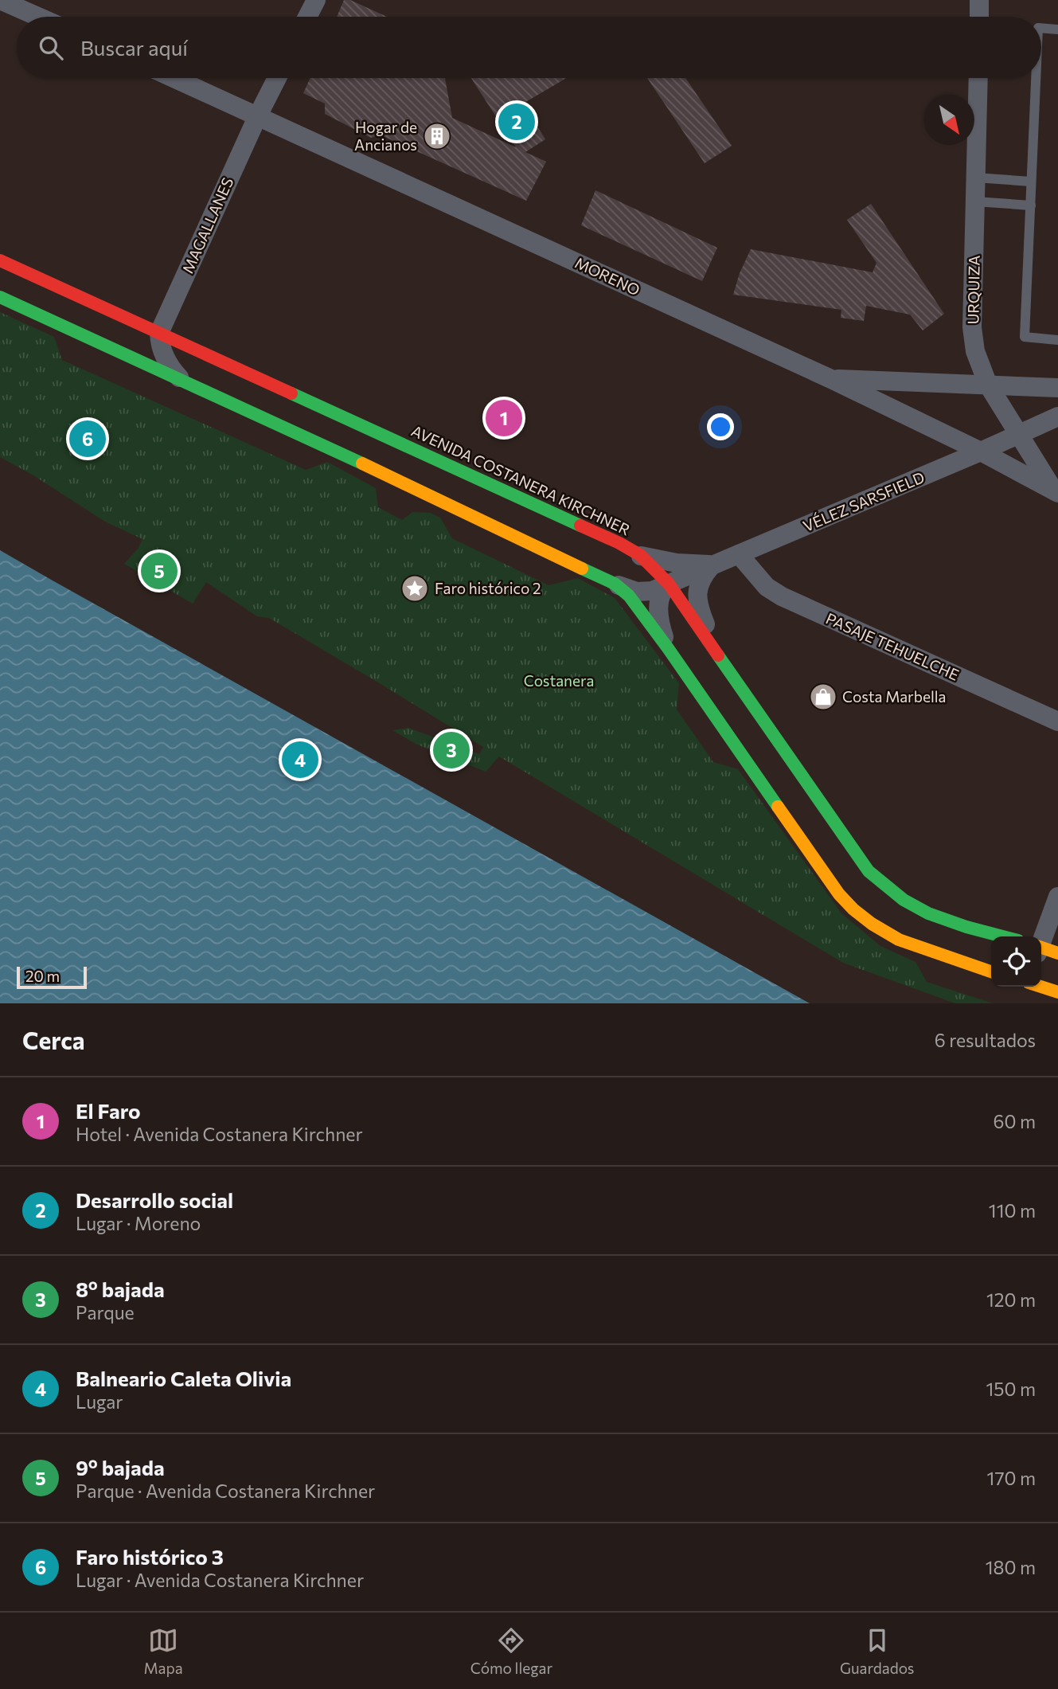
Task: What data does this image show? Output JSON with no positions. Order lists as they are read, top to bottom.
{
  "streets": {
    "street": [
      "MAGALLANES",
      "MORENO",
      "URQUIZA",
      "AVENIDA COSTANERA KIRCHNER",
      "VÉLEZ SARSFIELD",
      "PASAJE TEHUELCHE"
    ]
  },
  "crossings": [
    ["MAGALLANES", "MORENO"],
    ["MAGALLANES", "AVENIDA COSTANERA KIRCHNER"],
    ["MORENO", "URQUIZA"],
    ["MORENO", "VÉLEZ SARSFIELD"],
    ["URQUIZA", "VÉLEZ SARSFIELD"],
    ["AVENIDA COSTANERA KIRCHNER", "VÉLEZ SARSFIELD"],
    ["VÉLEZ SARSFIELD", "PASAJE TEHUELCHE"]
  ],
  "parks": ["Costanera"],
  "places": {
    "building": ["Hogar de Ancianos"],
    "place": ["Faro histórico 2"],
    "shop": ["Costa Marbella"]
  },
  "scale_bar": "20 m",
  "north": "bottom right",
  "page": {
    "search": "Buscar aquí",
    "pins": [
      "2",
      "1",
      "6",
      "5",
      "3",
      "4"
    ],
    "scale": "20 m",
    "heading": ["Cerca", "6 resultados"],
    "list": [
      {
        "mark": "1",
        "name": "El Faro",
        "note": "Hotel · Avenida Costanera Kirchner",
        "value": "60 m"
      },
      {
        "mark": "2",
        "name": "Desarrollo social",
        "note": "Lugar · Moreno",
        "value": "110 m"
      },
      {
        "mark": "3",
        "name": "8º bajada",
        "note": "Parque",
        "value": "120 m"
      },
      {
        "mark": "4",
        "name": "Balneario Caleta Olivia",
        "note": "Lugar",
        "value": "150 m"
      },
      {
        "mark": "5",
        "name": "9º bajada",
        "note": "Parque · Avenida Costanera Kirchner",
        "value": "170 m"
      },
      {
        "mark": "6",
        "name": "Faro histórico 3",
        "note": "Lugar · Avenida Costanera Kirchner",
        "value": "180 m"
      }
    ],
    "nav": ["Mapa", "Cómo llegar", "Guardados"]
  }
}
